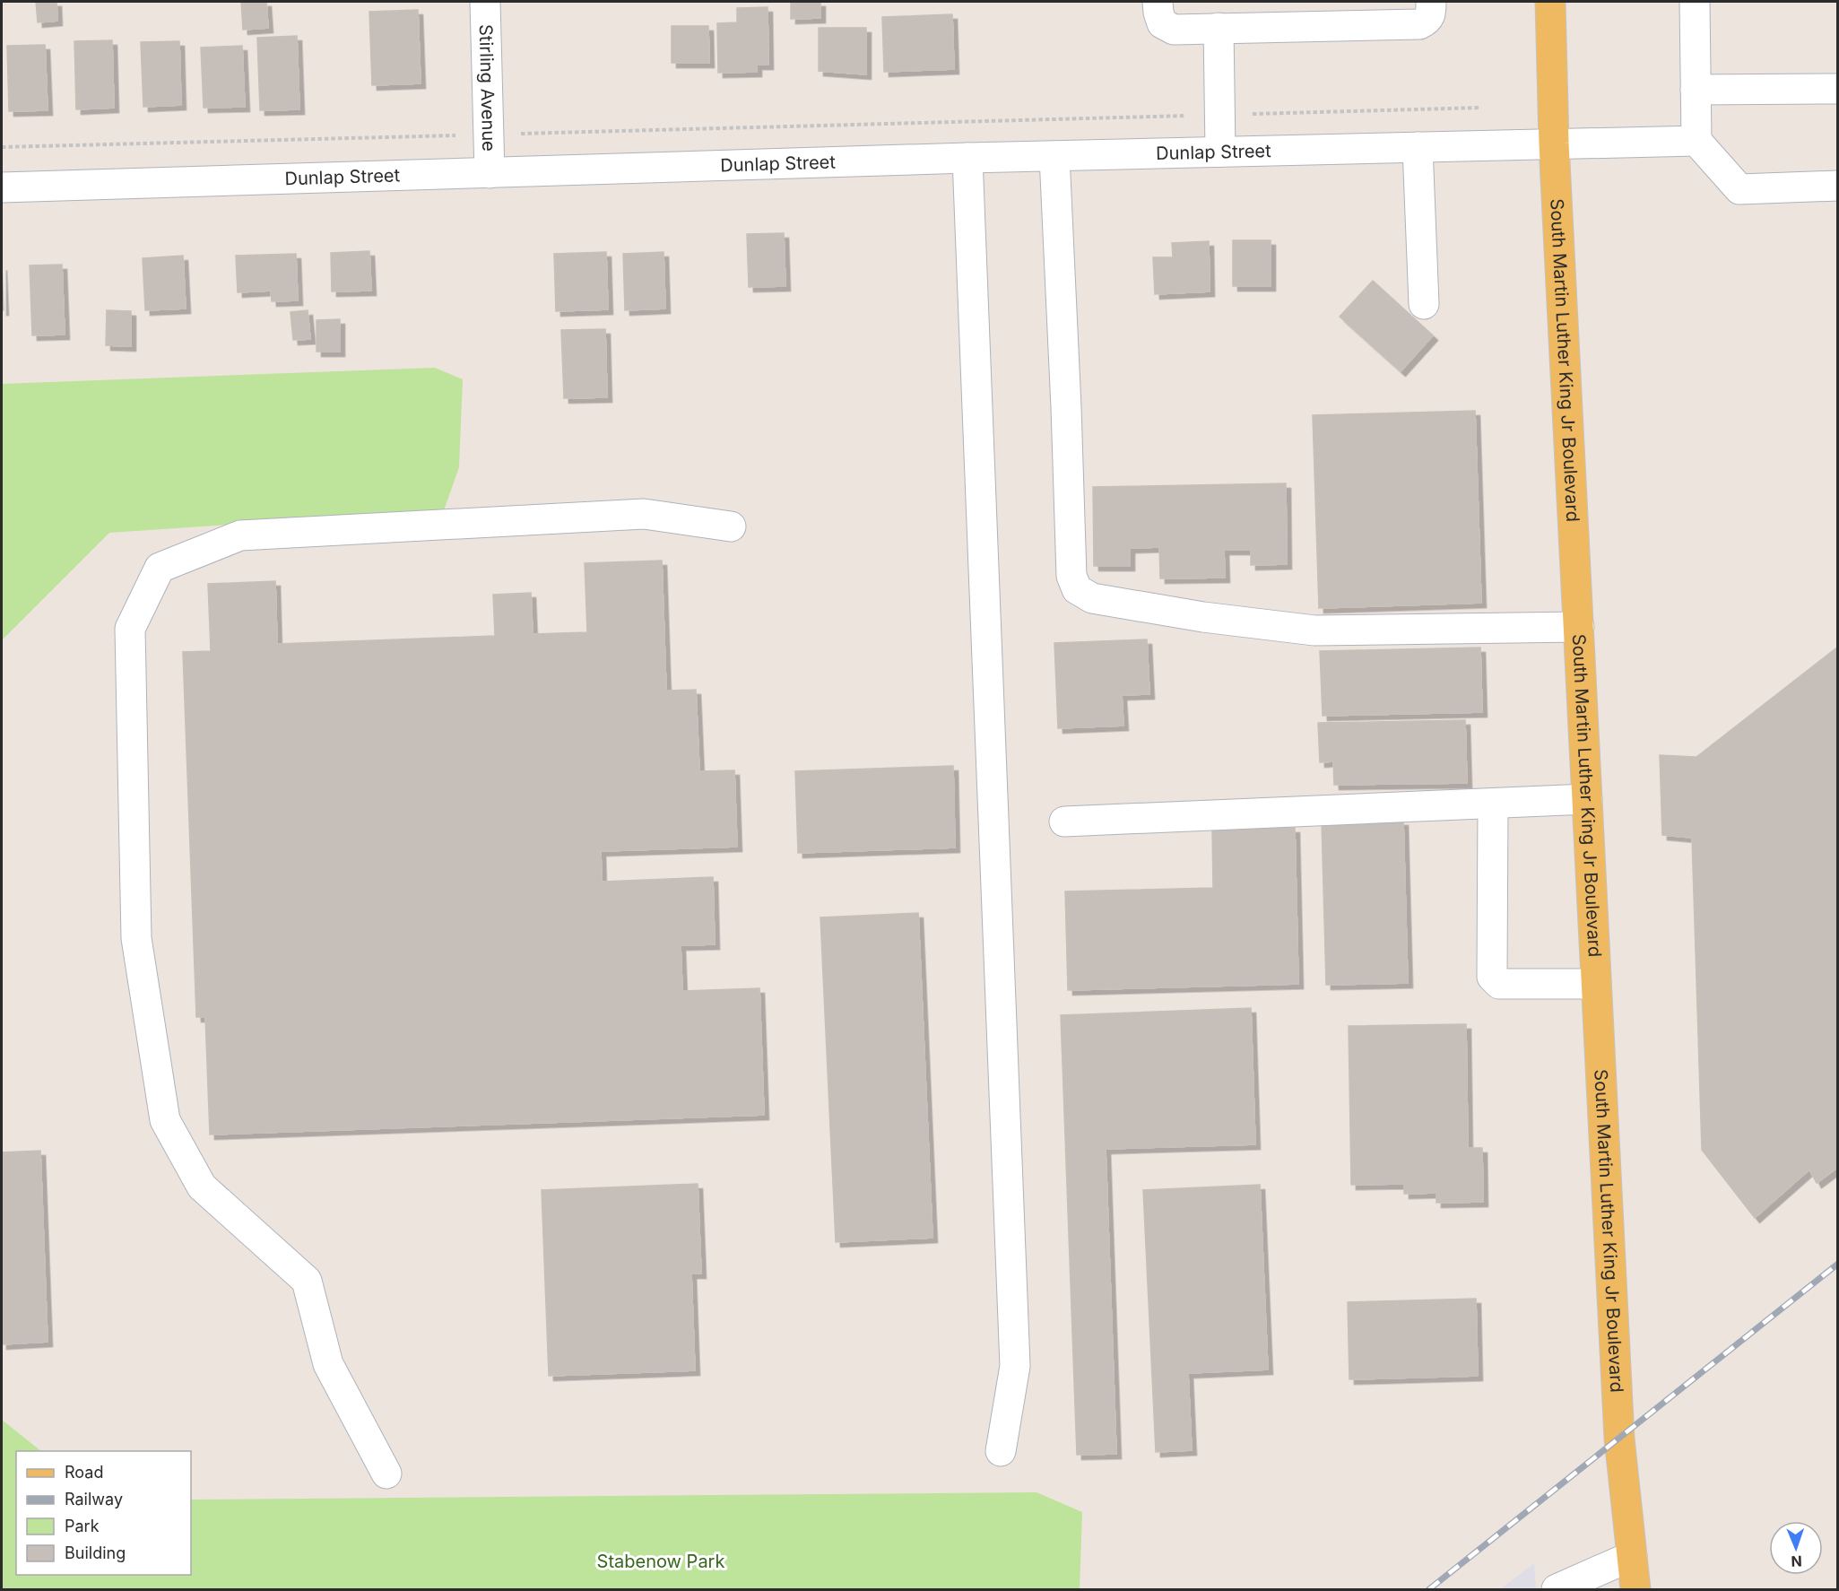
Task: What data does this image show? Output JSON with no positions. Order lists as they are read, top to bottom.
{
  "streets": {
    "main road": ["South Martin Luther King Jr Boulevard"],
    "street": ["Stirling Avenue", "Dunlap Street"]
  },
  "crossings": [
    ["Stirling Avenue", "Dunlap Street"],
    ["Dunlap Street", "South Martin Luther King Jr Boulevard"]
  ],
  "parks": ["Stabenow Park"],
  "legend": [
    "Road",
    "Railway",
    "Park",
    "Building"
  ],
  "north": "bottom"
}
